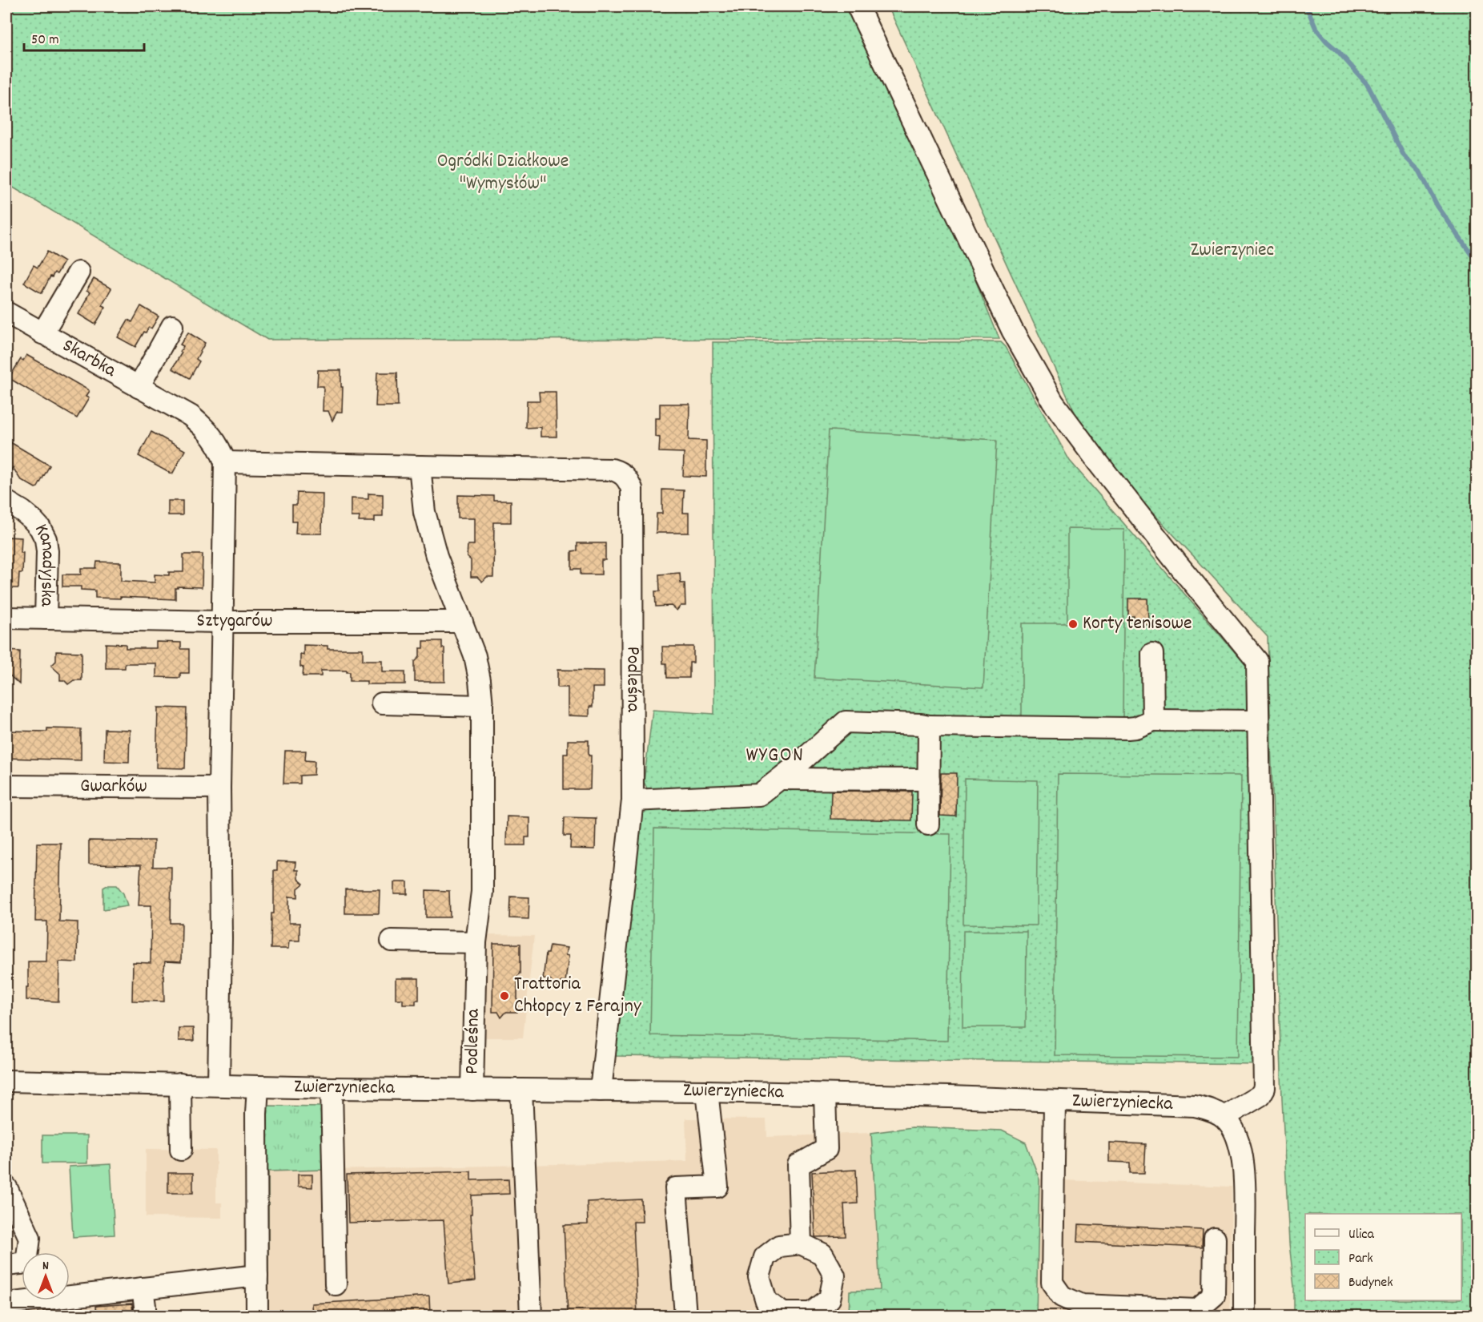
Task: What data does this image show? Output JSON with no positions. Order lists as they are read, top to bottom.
{
  "streets": {
    "street": [
      "Skarbka",
      "Kanadyjska",
      "Sztygarów",
      "Podleśna",
      "Gwarków",
      "Zwierzyniecka"
    ]
  },
  "crossings": [
    ["Skarbka", "Podleśna"],
    ["Kanadyjska", "Sztygarów"],
    ["Sztygarów", "Podleśna"],
    ["Podleśna", "Zwierzyniecka"]
  ],
  "districts": ["WYGON"],
  "parks": ["Ogródki Działkowe \"Wymysłów\"", "Zwierzyniec"],
  "places": ["Korty tenisowe", "Trattoria Chłopcy z Ferajny"],
  "legend": ["Ulica", "Park", "Budynek"],
  "scale_bar": "50 m",
  "north": "top"
}
